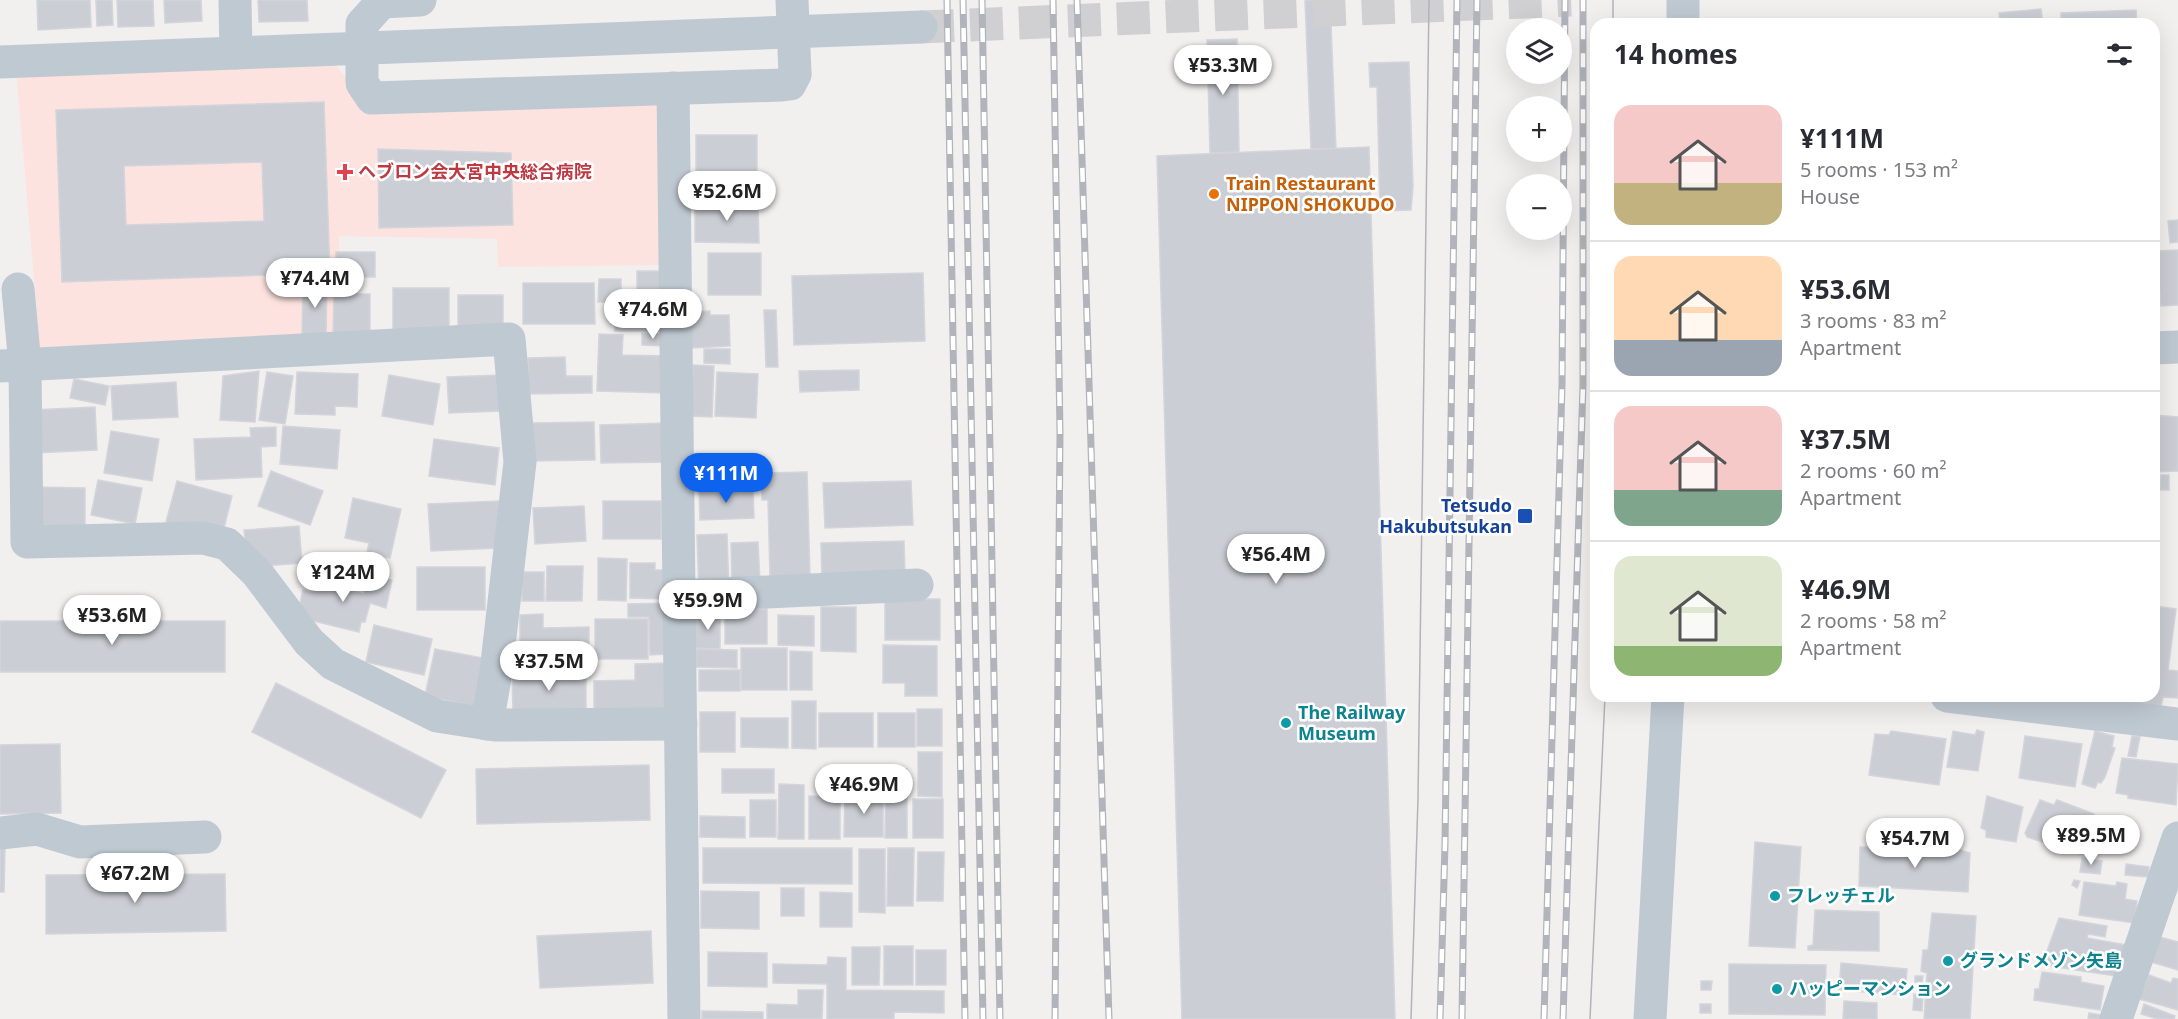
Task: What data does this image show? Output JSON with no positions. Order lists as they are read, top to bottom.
{
  "places": {
    "health": ["ヘブロン会大宮中央総合病院"],
    "other": [
      "Train Restaurant NIPPON SHOKUDO",
      "The Railway Museum",
      "フレッチェル",
      "グランドメゾン矢島",
      "ハッピーマンション"
    ],
    "transit": ["Tetsudo Hakubutsukan"]
  },
  "page": {
    "map_buttons": ["+", "−"],
    "heading": "14 homes",
    "price": [
      "¥53.3M",
      "¥52.6M",
      "¥74.4M",
      "¥74.6M",
      "¥111M",
      "¥56.4M",
      "¥124M",
      "¥59.9M",
      "¥53.6M",
      "¥37.5M",
      "¥46.9M",
      "¥89.5M",
      "¥54.7M",
      "¥67.2M"
    ],
    "list": [
      {
        "name": "¥111M",
        "note": "5 rooms · 153 m² · House"
      },
      {
        "name": "¥53.6M",
        "note": "3 rooms · 83 m² · Apartment"
      },
      {
        "name": "¥37.5M",
        "note": "2 rooms · 60 m² · Apartment"
      },
      {
        "name": "¥46.9M",
        "note": "2 rooms · 58 m² · Apartment"
      }
    ]
  }
}
